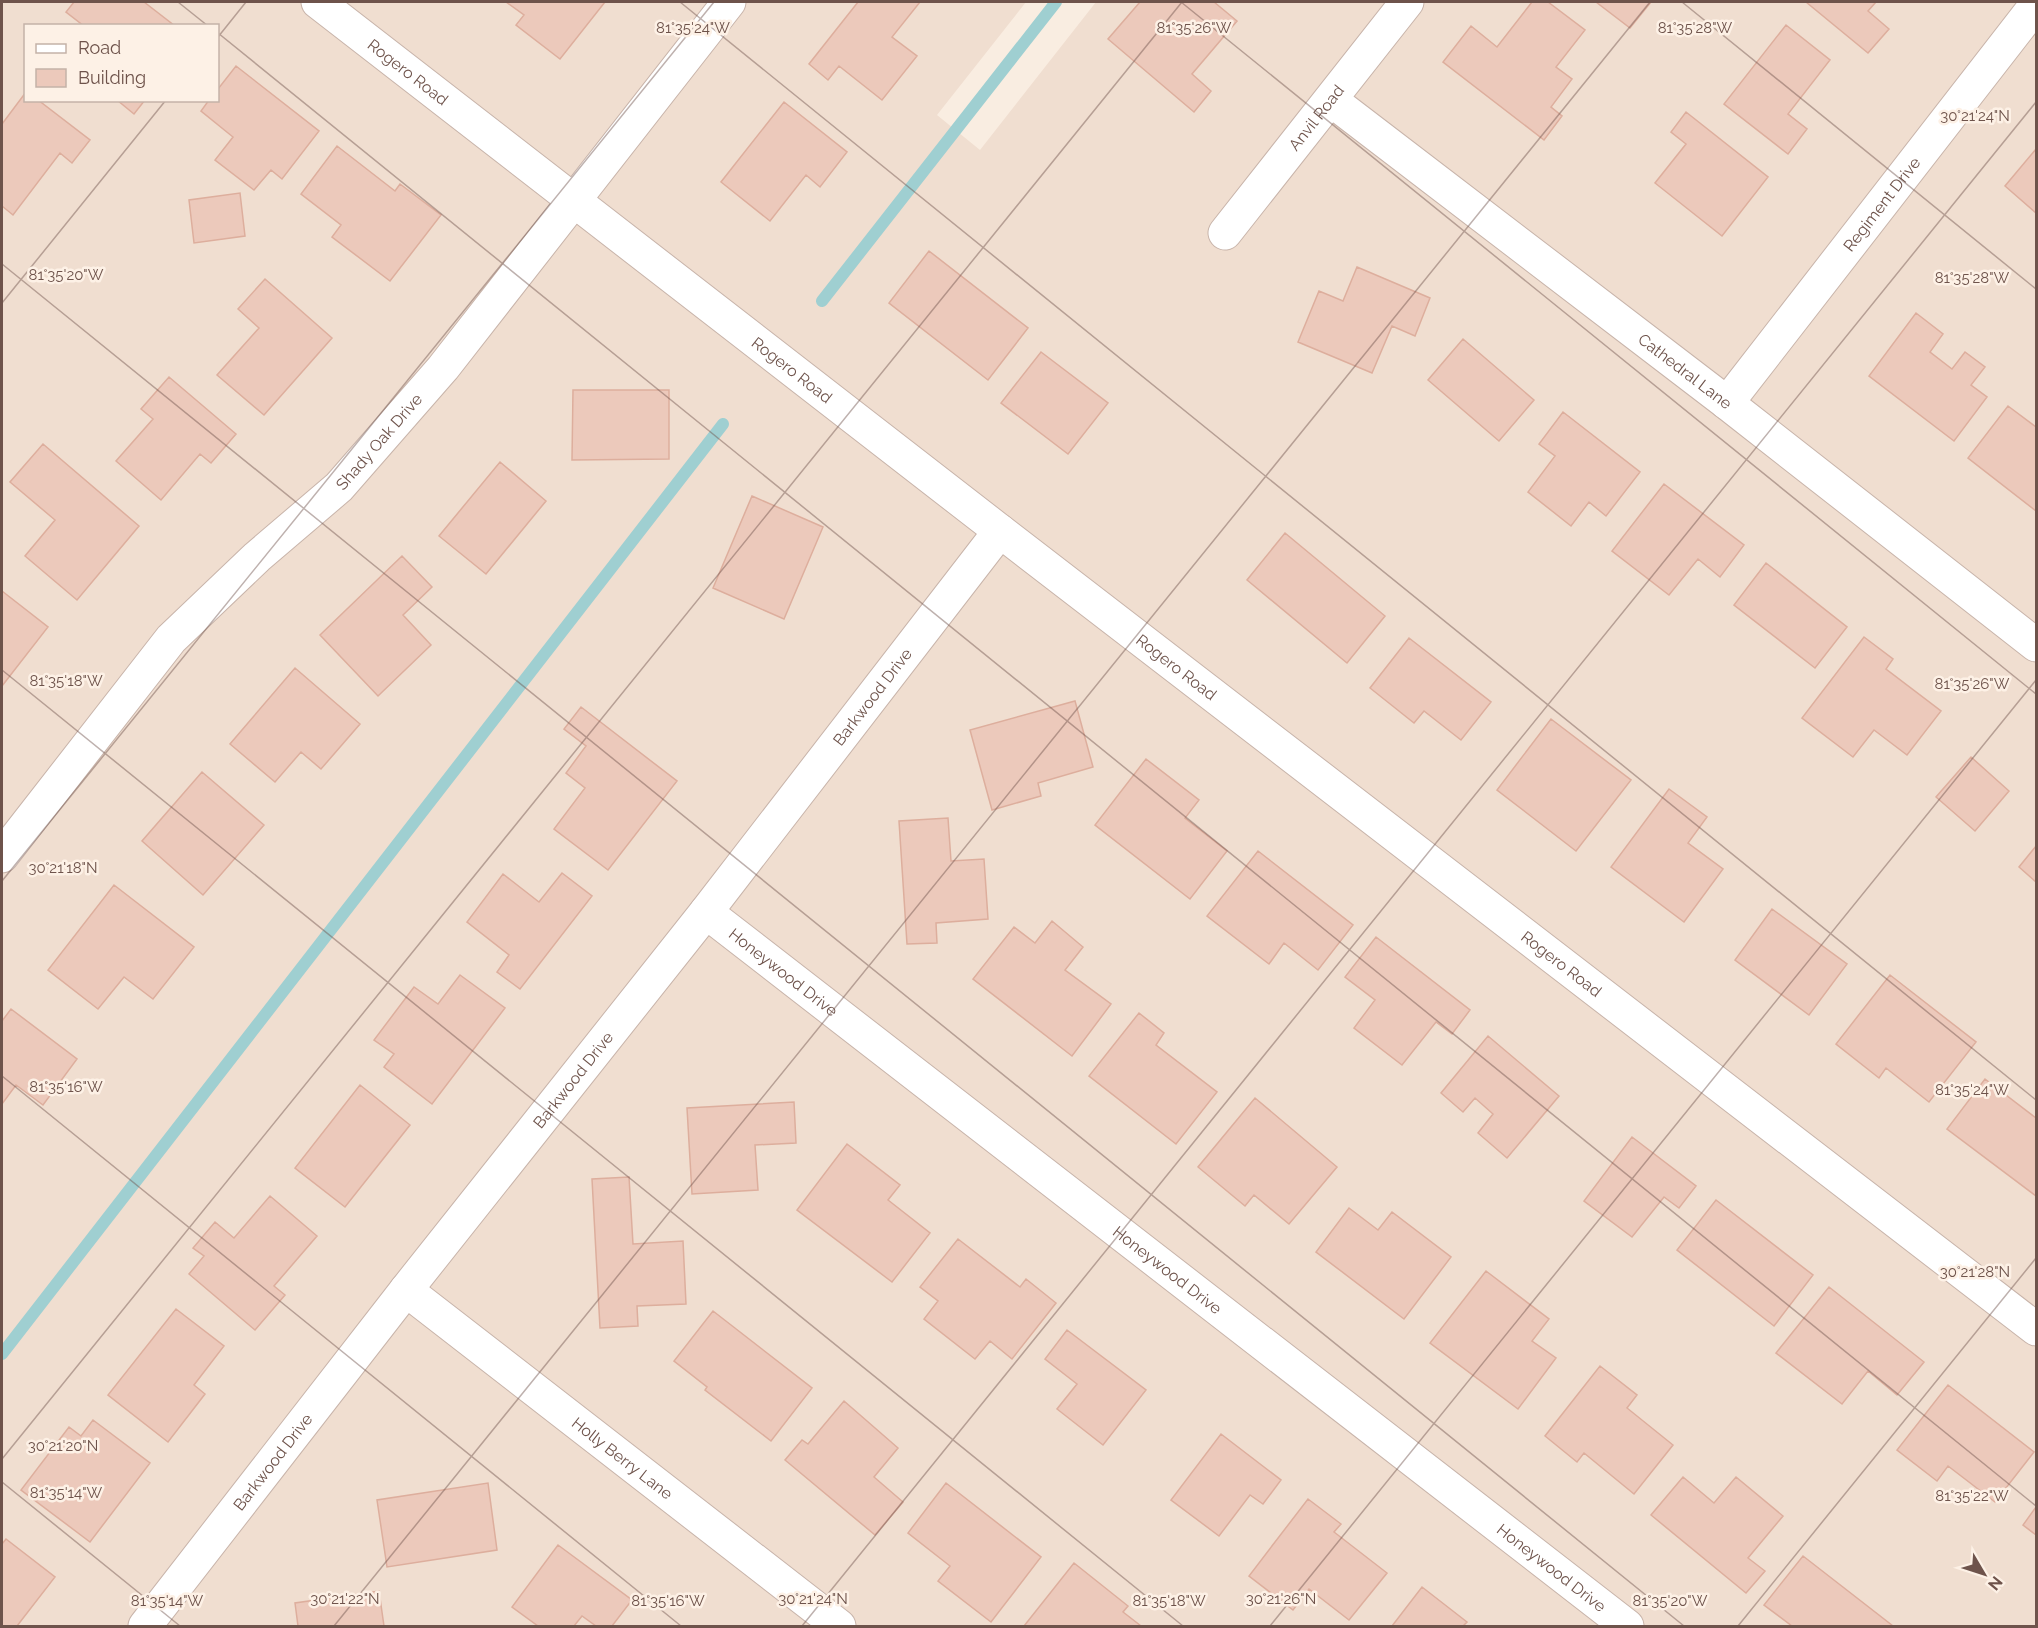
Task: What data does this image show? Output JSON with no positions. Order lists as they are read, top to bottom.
{
  "streets": {
    "street": [
      "Rogero Road",
      "Anvil Road",
      "Regiment Drive",
      "Cathedral Lane",
      "Shady Oak Drive",
      "Barkwood Drive",
      "Honeywood Drive",
      "Holly Berry Lane"
    ]
  },
  "crossings": [
    ["Rogero Road", "Shady Oak Drive"],
    ["Rogero Road", "Barkwood Drive"],
    ["Anvil Road", "Cathedral Lane"],
    ["Regiment Drive", "Cathedral Lane"],
    ["Barkwood Drive", "Honeywood Drive"],
    ["Barkwood Drive", "Holly Berry Lane"]
  ],
  "legend": ["Road", "Building"],
  "north": "bottom right",
  "coordinates": [
    "81°35'24\"W",
    "81°35'26\"W",
    "81°35'28\"W",
    "30°21'24\"N",
    "81°35'20\"W",
    "81°35'18\"W",
    "30°21'18\"N",
    "81°35'16\"W",
    "30°21'28\"N",
    "30°21'20\"N",
    "81°35'14\"W",
    "81°35'22\"W",
    "30°21'22\"N",
    "30°21'26\"N"
  ]
}
